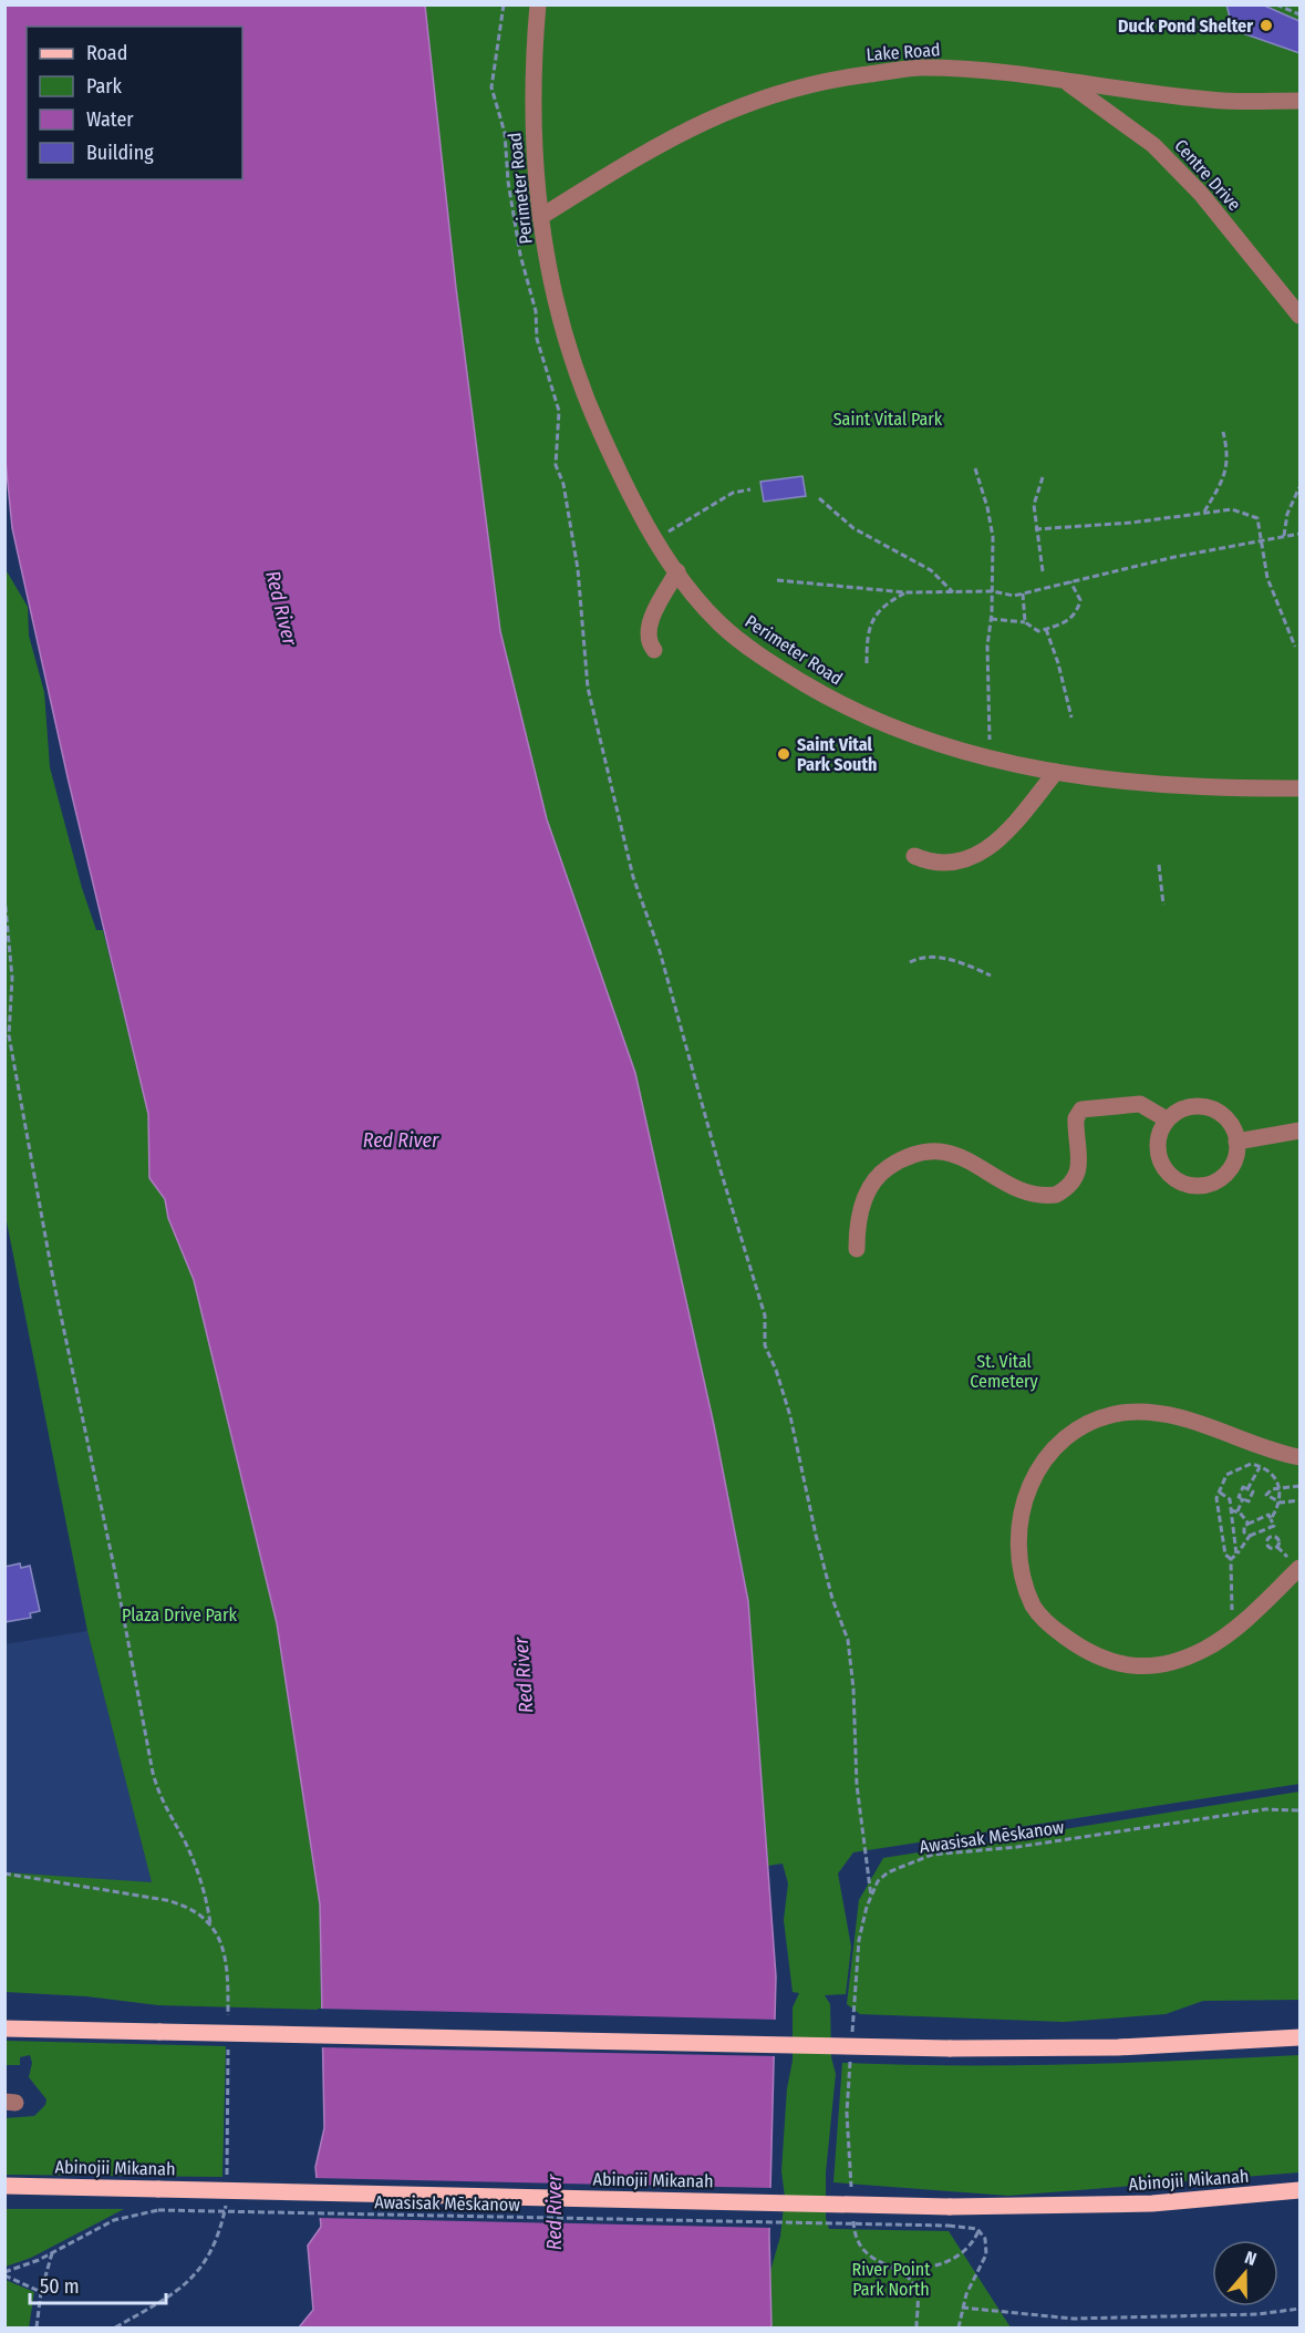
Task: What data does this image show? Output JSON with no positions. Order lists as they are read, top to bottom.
{
  "streets": {
    "main road": ["Abinojii Mikanah"],
    "street": ["Lake Road", "Centre Drive", "Perimeter Road"],
    "path": ["Awasisak Mēskanow"]
  },
  "crossings": [
    ["Lake Road", "Centre Drive"],
    ["Lake Road", "Perimeter Road"]
  ],
  "water": ["Red River"],
  "parks": [
    "Saint Vital Park",
    "St. Vital Cemetery",
    "Plaza Drive Park",
    "River Point Park North"
  ],
  "places": ["Duck Pond Shelter", "Saint Vital Park South"],
  "legend": [
    "Road",
    "Park",
    "Water",
    "Building"
  ],
  "scale_bar": "50 m",
  "north": "top"
}
